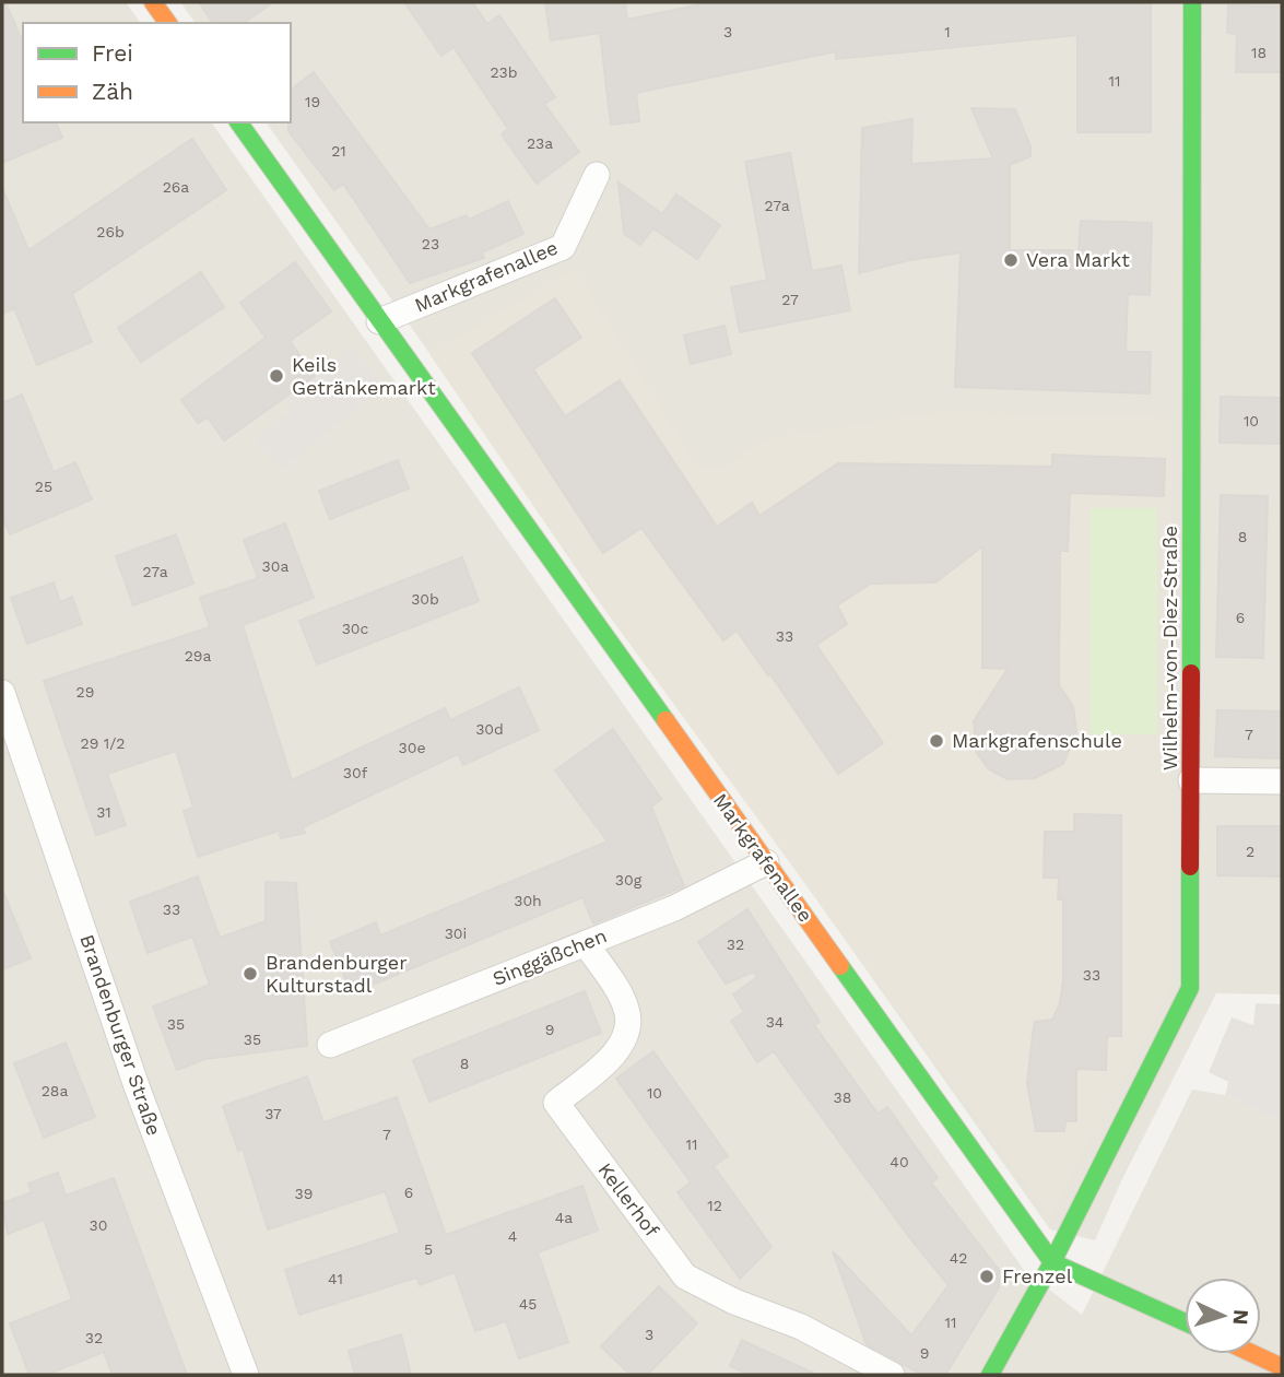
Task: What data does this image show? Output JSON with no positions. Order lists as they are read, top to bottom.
{
  "streets": {
    "street": [
      "Markgrafenallee",
      "Wilhelm-von-Diez-Straße",
      "Singgäßchen",
      "Brandenburger Straße",
      "Kellerhof"
    ]
  },
  "crossings": [
    ["Markgrafenallee", "Wilhelm-von-Diez-Straße"],
    ["Markgrafenallee", "Singgäßchen"],
    ["Singgäßchen", "Kellerhof"]
  ],
  "places": [
    "Vera Markt",
    "Keils Getränkemarkt",
    "Markgrafenschule",
    "Brandenburger Kulturstadl",
    "Frenzel"
  ],
  "house_numbers": [
    "3",
    "1",
    "18",
    "23b",
    "11",
    "19",
    "23a",
    "21",
    "26a",
    "27a",
    "26b",
    "23",
    "27",
    "10",
    "25",
    "8",
    "30a",
    "27a",
    "30b",
    "6",
    "30c",
    "33",
    "29a",
    "29",
    "30d",
    "7",
    "29 1/2",
    "30e",
    "30f",
    "31",
    "2",
    "30g",
    "30h",
    "33",
    "30i",
    "32",
    "33",
    "34",
    "35",
    "9",
    "35",
    "8",
    "28a",
    "10",
    "38",
    "37",
    "7",
    "11",
    "40",
    "6",
    "39",
    "12",
    "4a",
    "30",
    "4",
    "5",
    "42",
    "41",
    "45",
    "11",
    "3",
    "32",
    "9"
  ],
  "legend": ["Frei", "Zäh"],
  "north": "right"
}
